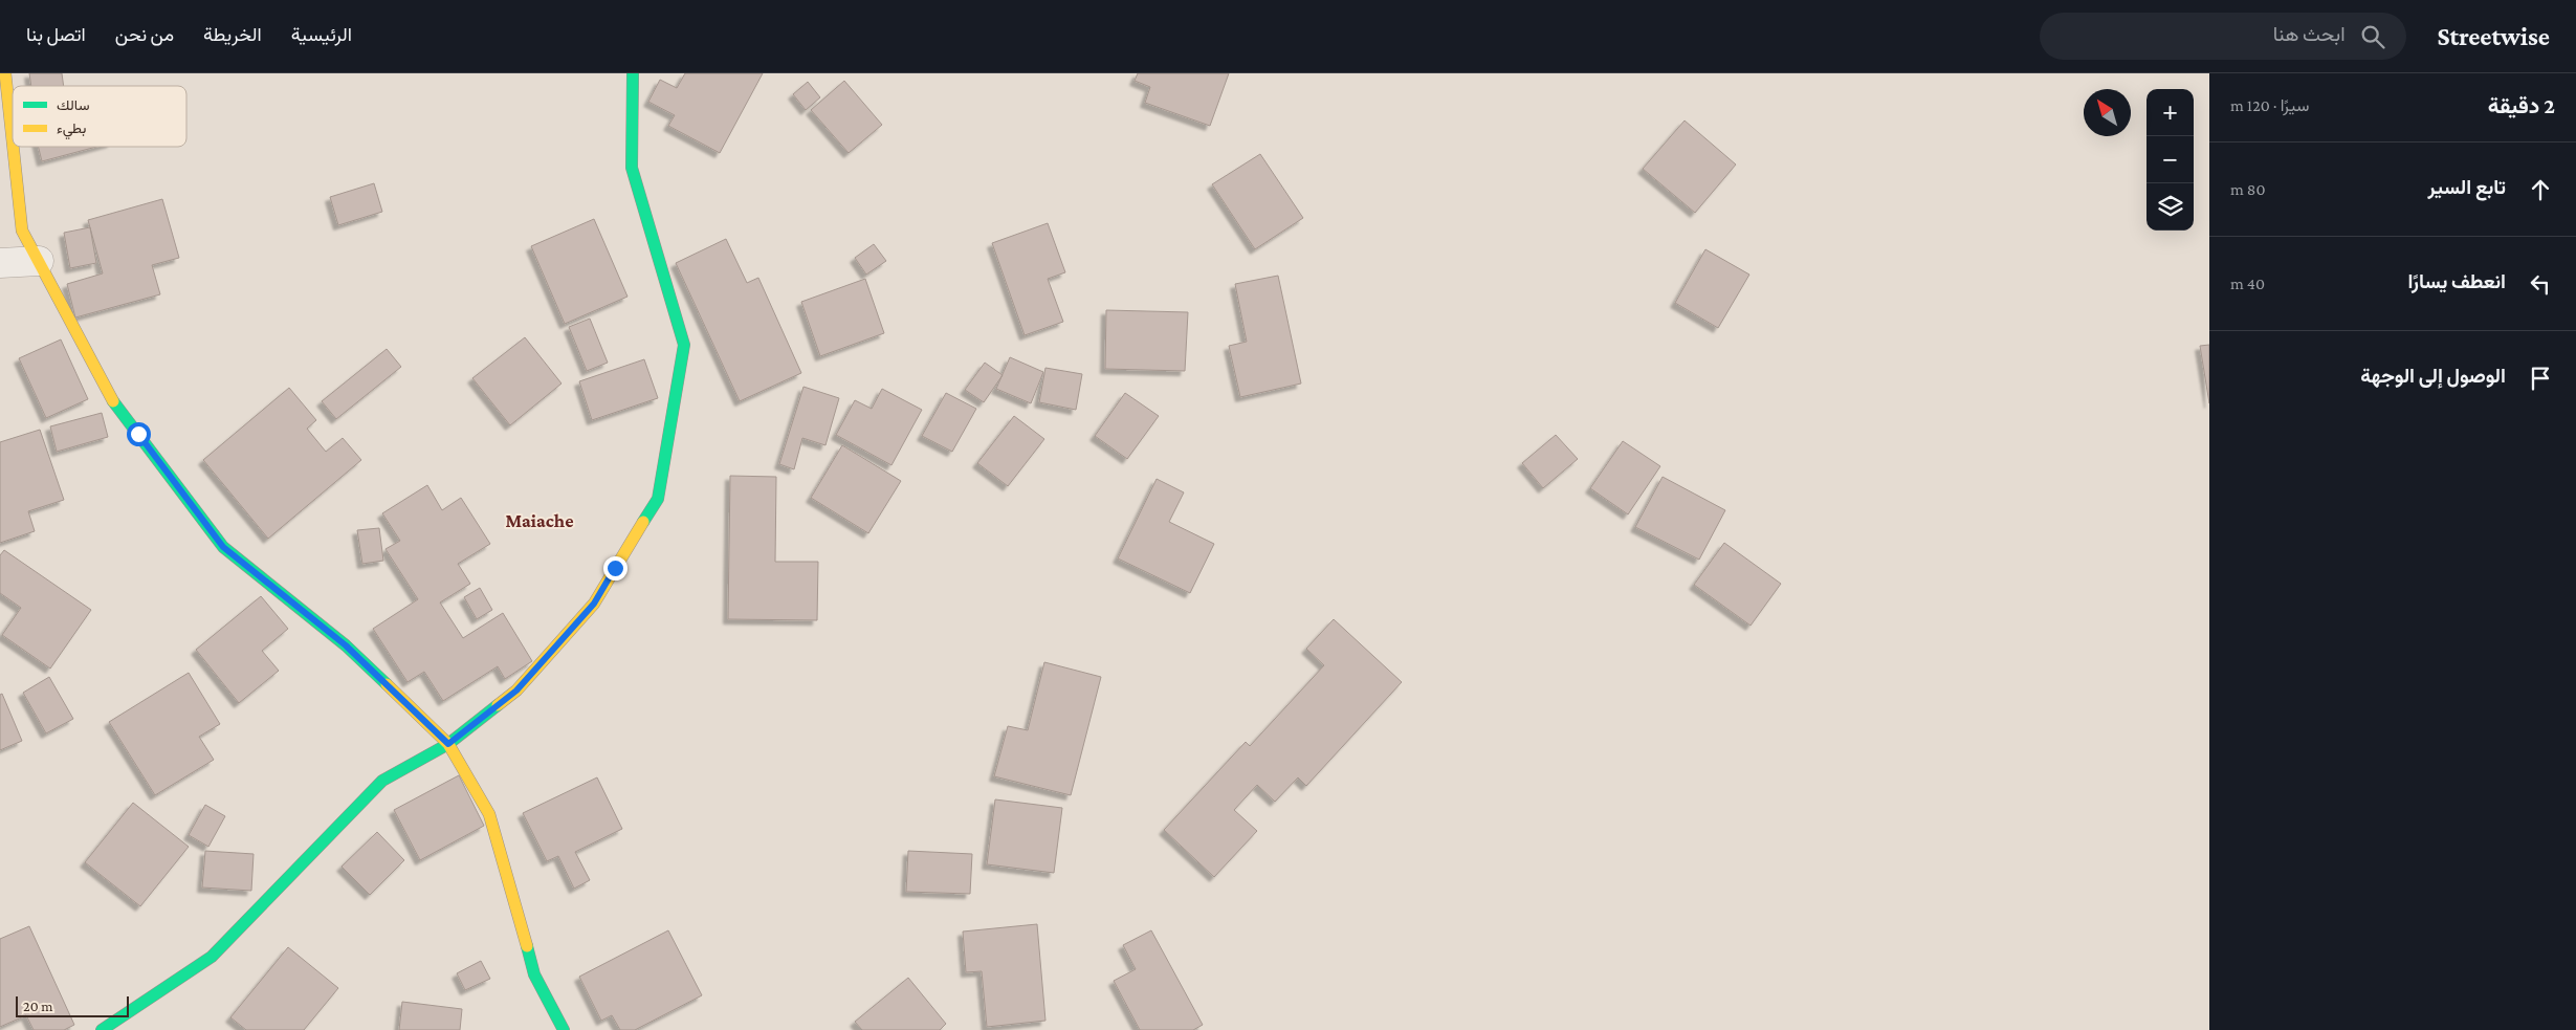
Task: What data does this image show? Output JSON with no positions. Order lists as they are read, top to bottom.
{
  "districts": ["Maiache"],
  "legend": ["سالك", "بطيء"],
  "scale_bar": "20 m",
  "north": "top left",
  "page": {
    "header": "Streetwise",
    "search": "ابحث هنا",
    "nav": [
      "الرئيسية",
      "الخريطة",
      "من نحن",
      "اتصل بنا"
    ],
    "heading": ["2 دقيقة", "سيرًا · 120 m"],
    "map_buttons": ["+", "−"],
    "list": [
      ["تابع السير", "80 m"],
      ["انعطف يسارًا", "40 m"],
      "الوصول إلى الوجهة"
    ],
    "scale": "20 m"
  }
}
